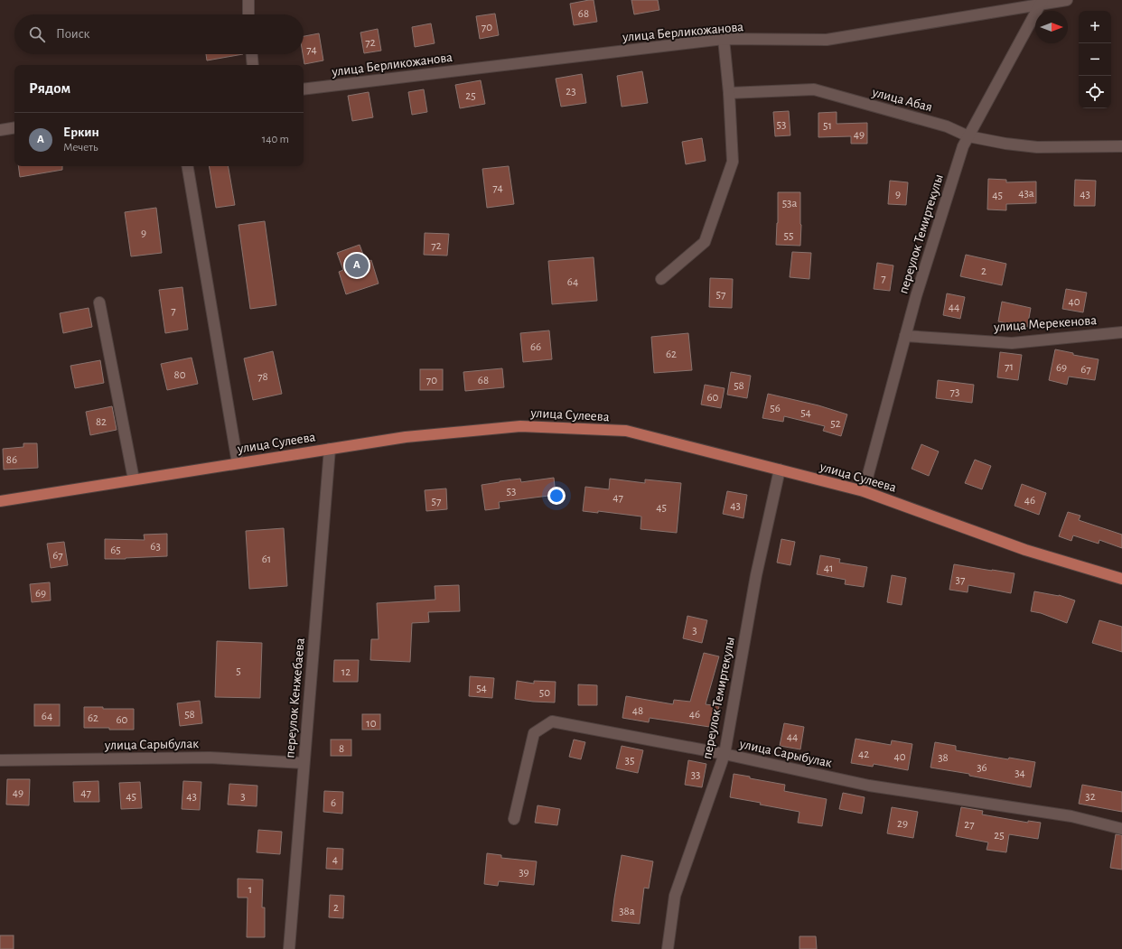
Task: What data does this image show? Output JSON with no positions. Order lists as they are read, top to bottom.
{
  "streets": {
    "main road": ["улица Сулеева"],
    "street": [
      "улица Берликожанова",
      "улица Абая",
      "переулок Темиртекулы",
      "улица Мерекенова",
      "переулок Кенжебаева",
      "улица Сарыбулак"
    ]
  },
  "crossings": [
    ["улица Берликожанова", "переулок Темиртекулы"],
    ["улица Абая", "переулок Темиртекулы"],
    ["переулок Темиртекулы", "улица Мерекенова"],
    ["переулок Темиртекулы", "улица Сулеева"],
    ["переулок Темиртекулы", "улица Сарыбулак"],
    ["улица Сулеева", "переулок Кенжебаева"],
    ["переулок Кенжебаева", "улица Сарыбулак"]
  ],
  "house_numbers": [
    "68",
    "70",
    "72",
    "74",
    "23",
    "25",
    "53",
    "51",
    "49",
    "74",
    "43а",
    "9",
    "43",
    "45",
    "53а",
    "9",
    "55",
    "72",
    "2",
    "7",
    "64",
    "57",
    "40",
    "44",
    "7",
    "66",
    "62",
    "71",
    "69",
    "67",
    "80",
    "78",
    "70",
    "68",
    "58",
    "73",
    "60",
    "56",
    "54",
    "82",
    "52",
    "86",
    "53",
    "47",
    "46",
    "57",
    "43",
    "45",
    "63",
    "65",
    "67",
    "61",
    "41",
    "37",
    "69",
    "3",
    "5",
    "12",
    "54",
    "50",
    "48",
    "58",
    "46",
    "64",
    "62",
    "60",
    "10",
    "44",
    "8",
    "42",
    "40",
    "38",
    "35",
    "36",
    "34",
    "33",
    "49",
    "47",
    "45",
    "43",
    "3",
    "32",
    "6",
    "29",
    "27",
    "25",
    "4",
    "39",
    "1",
    "2",
    "38а"
  ],
  "north": "right",
  "page": {
    "map_buttons": ["+", "−"],
    "search": "Поиск",
    "heading": "Рядом",
    "list": [
      {
        "mark": "A",
        "name": "Еркин",
        "note": "Мечеть",
        "value": "140 m"
      }
    ],
    "pins": "A"
  }
}
